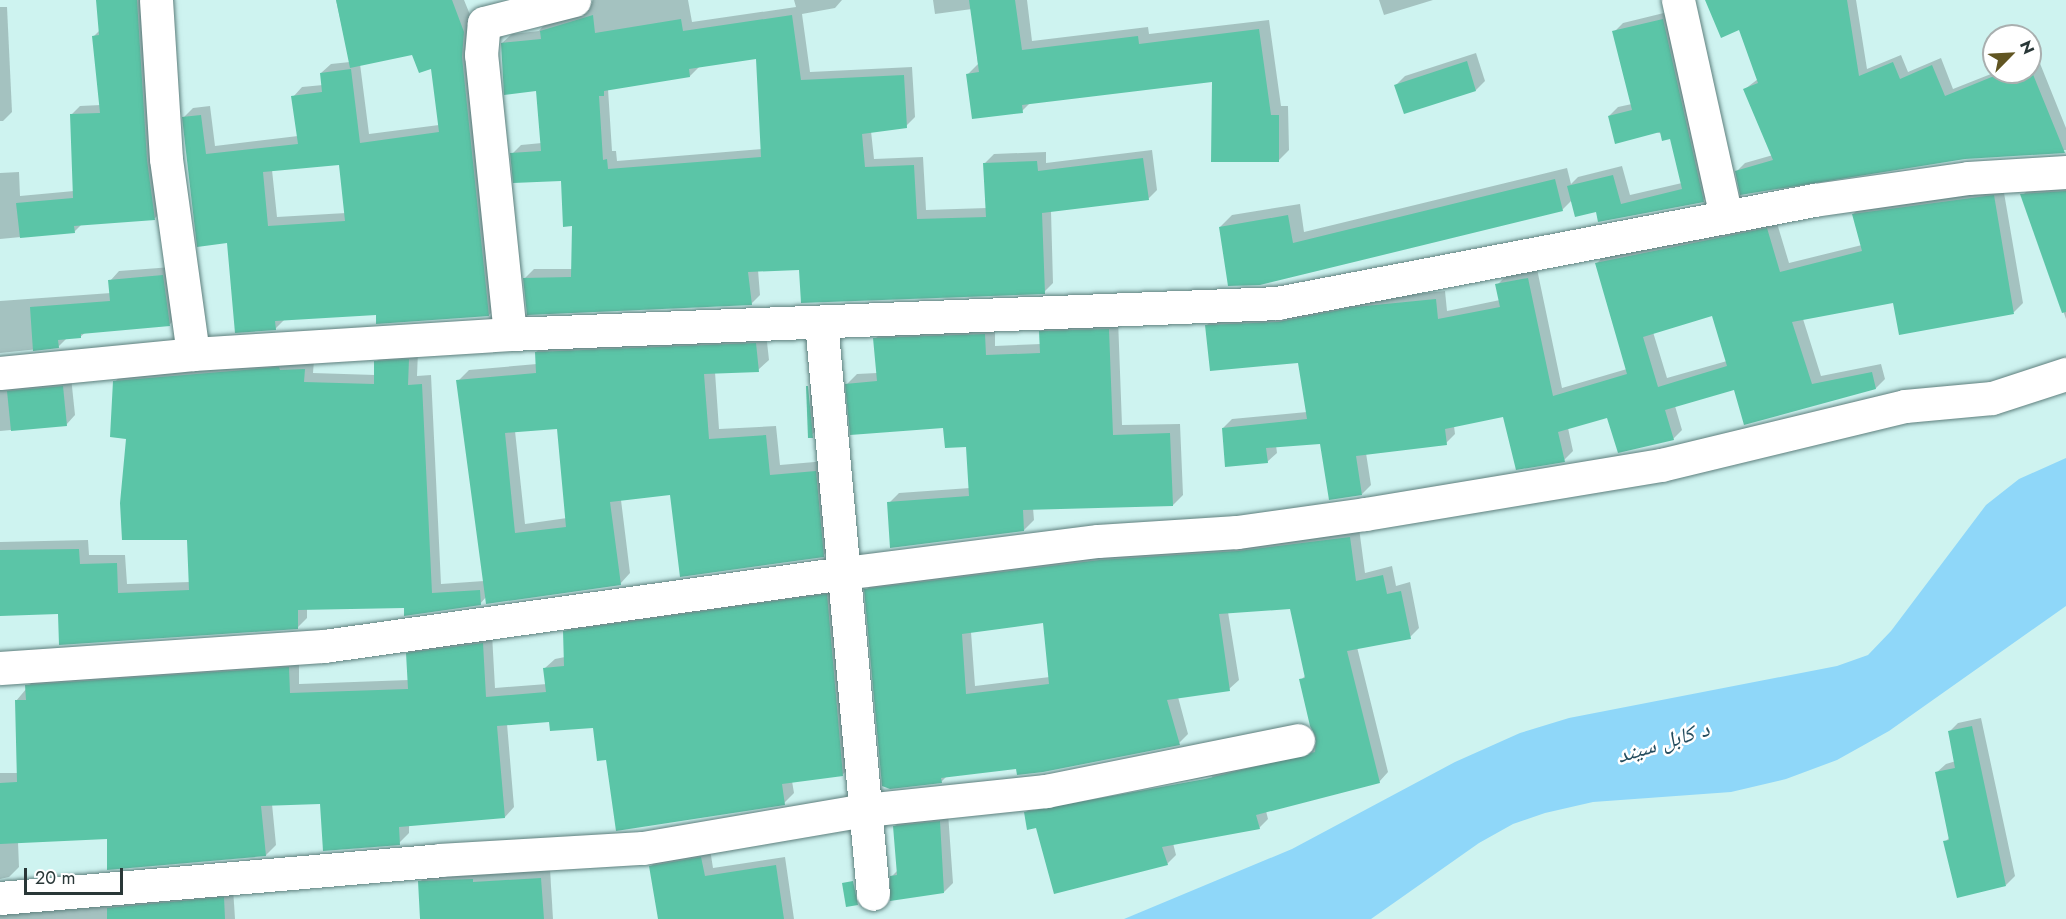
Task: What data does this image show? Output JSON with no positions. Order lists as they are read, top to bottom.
{
  "water": ["د کابل سيند"],
  "scale_bar": "20 m",
  "north": "top right"
}
